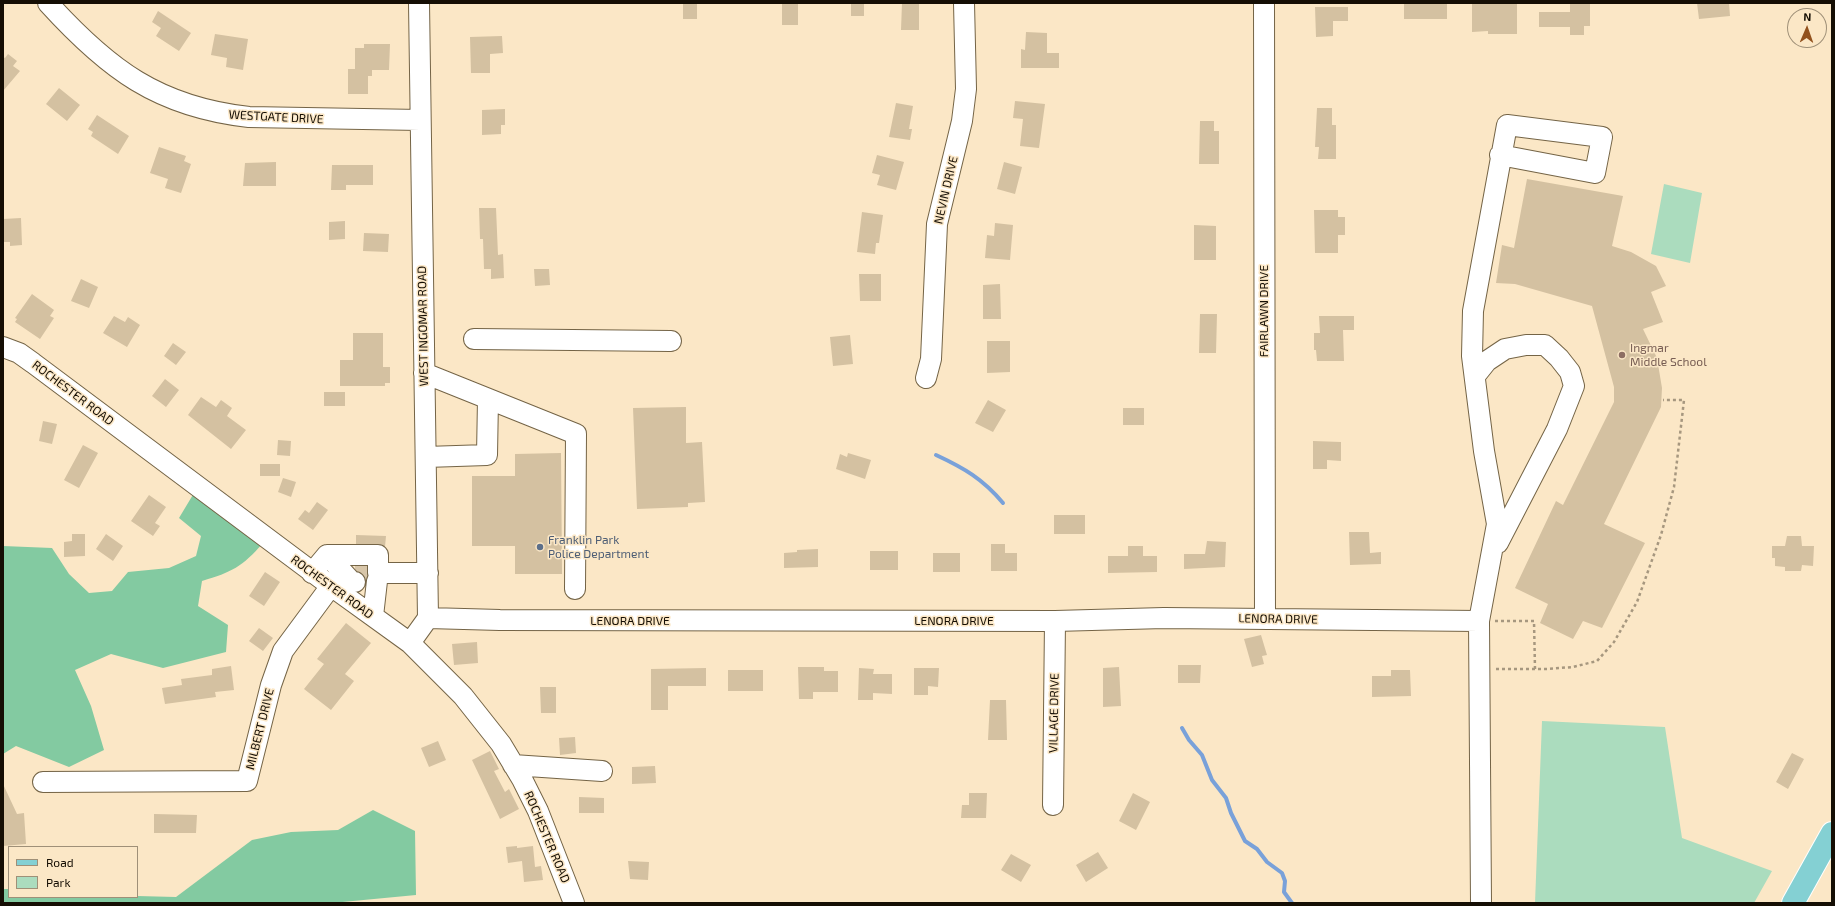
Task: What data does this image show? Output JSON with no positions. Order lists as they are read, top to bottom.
{
  "streets": {
    "street": [
      "WESTGATE DRIVE",
      "NEVIN DRIVE",
      "FAIRLAWN DRIVE",
      "WEST INGOMAR ROAD",
      "ROCHESTER ROAD",
      "LENORA DRIVE",
      "VILLAGE DRIVE",
      "MILBERT DRIVE"
    ]
  },
  "crossings": [
    ["WESTGATE DRIVE", "WEST INGOMAR ROAD"],
    ["FAIRLAWN DRIVE", "LENORA DRIVE"],
    ["WEST INGOMAR ROAD", "LENORA DRIVE"],
    ["ROCHESTER ROAD", "MILBERT DRIVE"],
    ["LENORA DRIVE", "VILLAGE DRIVE"]
  ],
  "places": ["Ingmar Middle School", "Franklin Park Police Department"],
  "legend": ["Road", "Park"],
  "north": "top"
}
